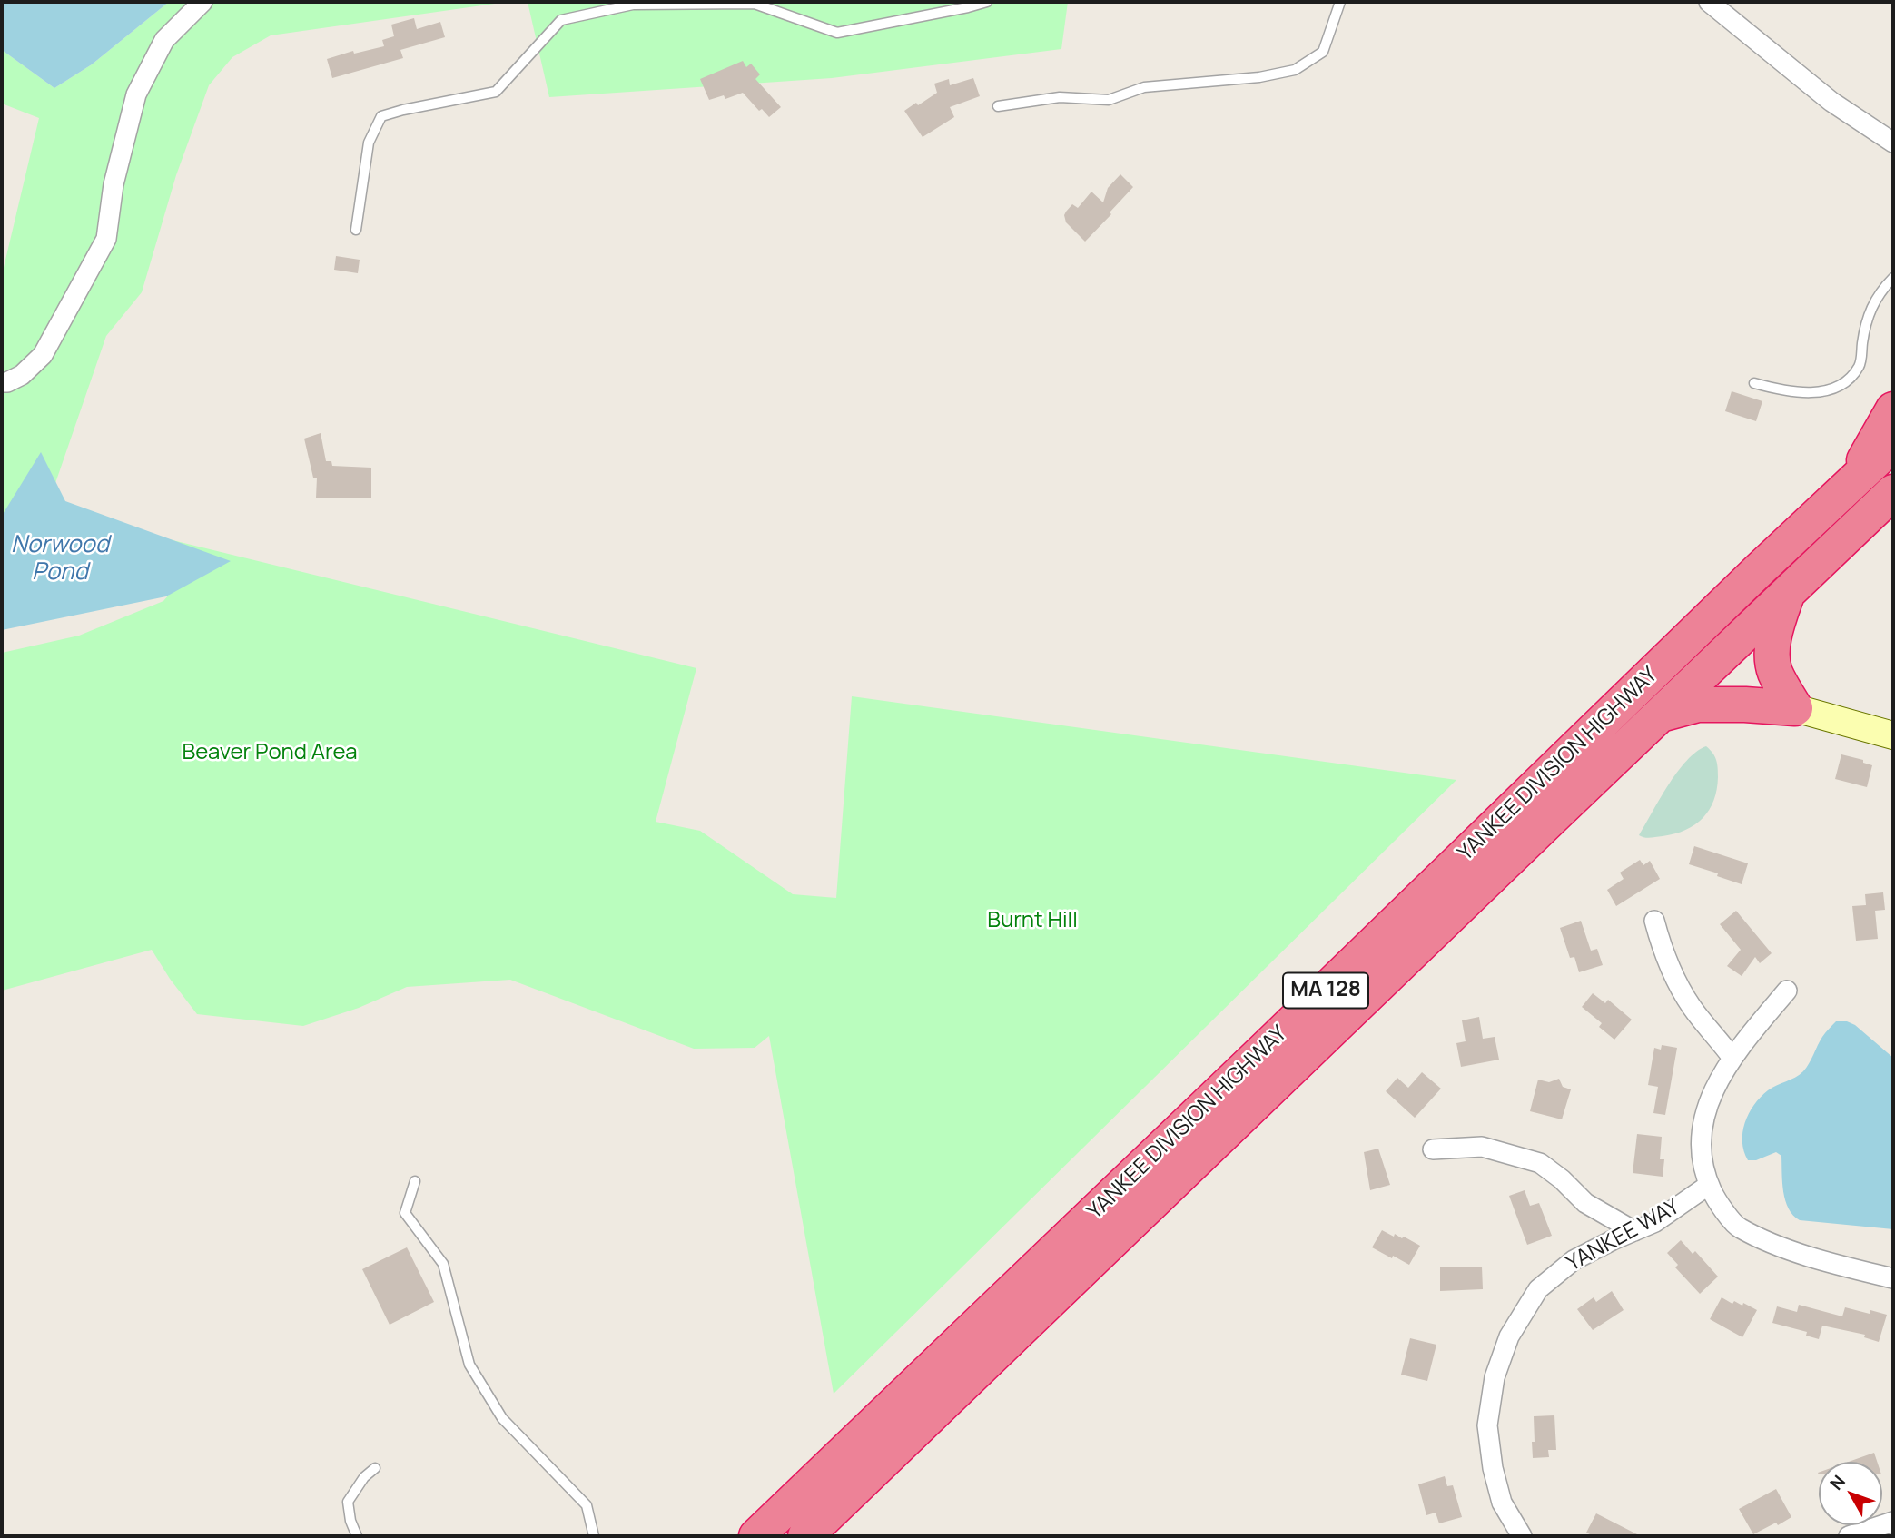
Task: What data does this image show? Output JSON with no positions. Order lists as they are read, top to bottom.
{
  "streets": {
    "highway": ["YANKEE DIVISION HIGHWAY", "MA 128"],
    "street": ["YANKEE WAY"]
  },
  "water": ["Norwood Pond"],
  "parks": ["Beaver Pond Area", "Burnt Hill"],
  "north": "top left"
}
